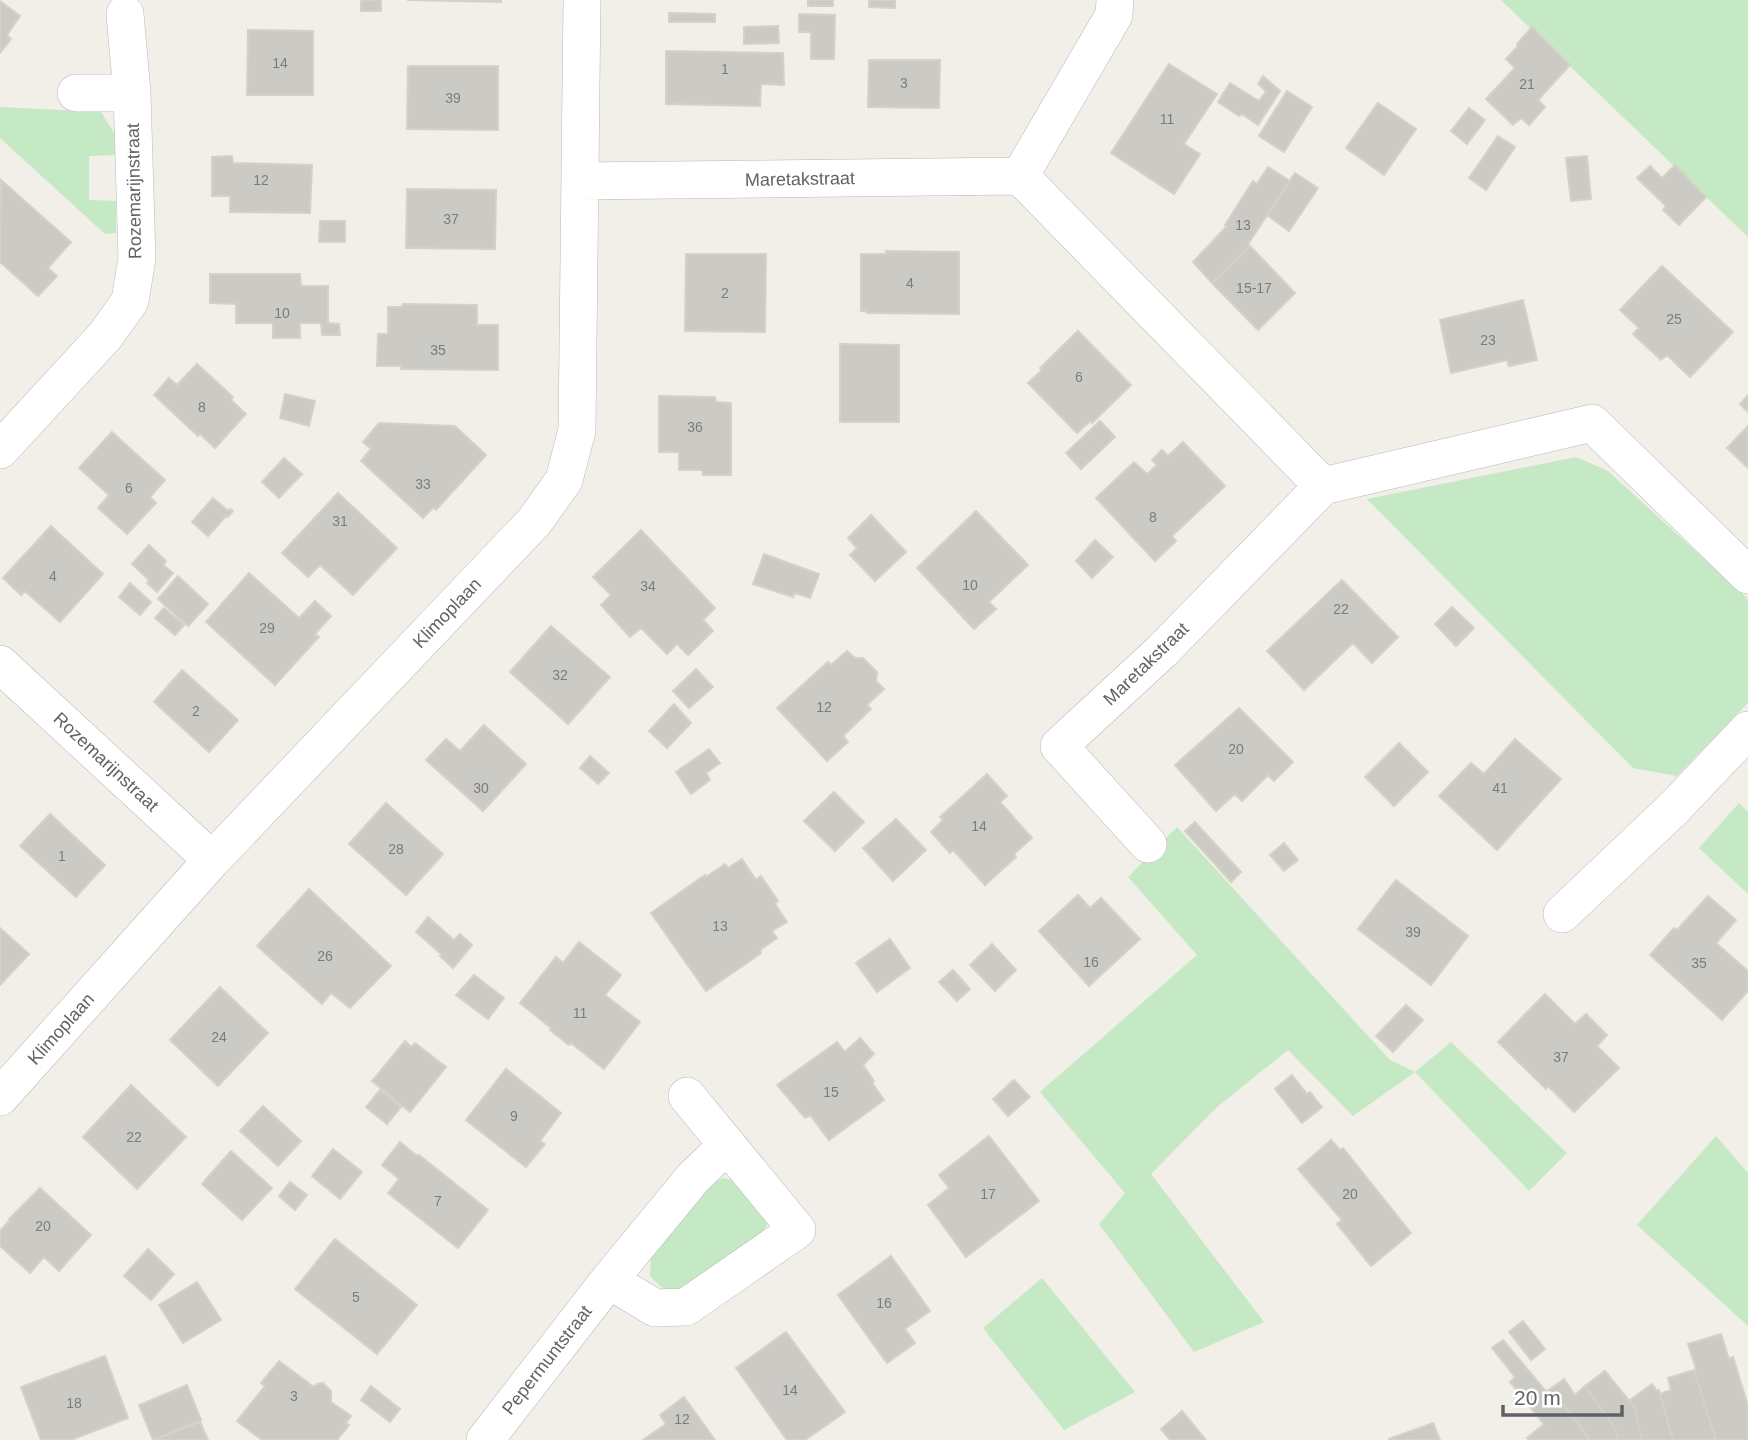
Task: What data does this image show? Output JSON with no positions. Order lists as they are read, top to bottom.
{
  "streets": {
    "street": [
      "Maretakstraat",
      "Rozemarijnstraat",
      "Klimoplaan",
      "Pepermuntstraat"
    ]
  },
  "crossings": [
    ["Maretakstraat", "Klimoplaan"],
    ["Rozemarijnstraat", "Klimoplaan"]
  ],
  "house_numbers": [
    "14",
    "1",
    "3",
    "21",
    "39",
    "11",
    "12",
    "37",
    "13",
    "4",
    "15-17",
    "2",
    "10",
    "25",
    "23",
    "35",
    "6",
    "8",
    "36",
    "33",
    "6",
    "8",
    "31",
    "4",
    "10",
    "34",
    "22",
    "29",
    "32",
    "12",
    "2",
    "20",
    "30",
    "41",
    "14",
    "28",
    "1",
    "13",
    "39",
    "26",
    "16",
    "35",
    "11",
    "24",
    "37",
    "15",
    "9",
    "22",
    "17",
    "20",
    "7",
    "20",
    "5",
    "16",
    "14",
    "3",
    "18",
    "12"
  ],
  "scale_bar": "20 m"
}
